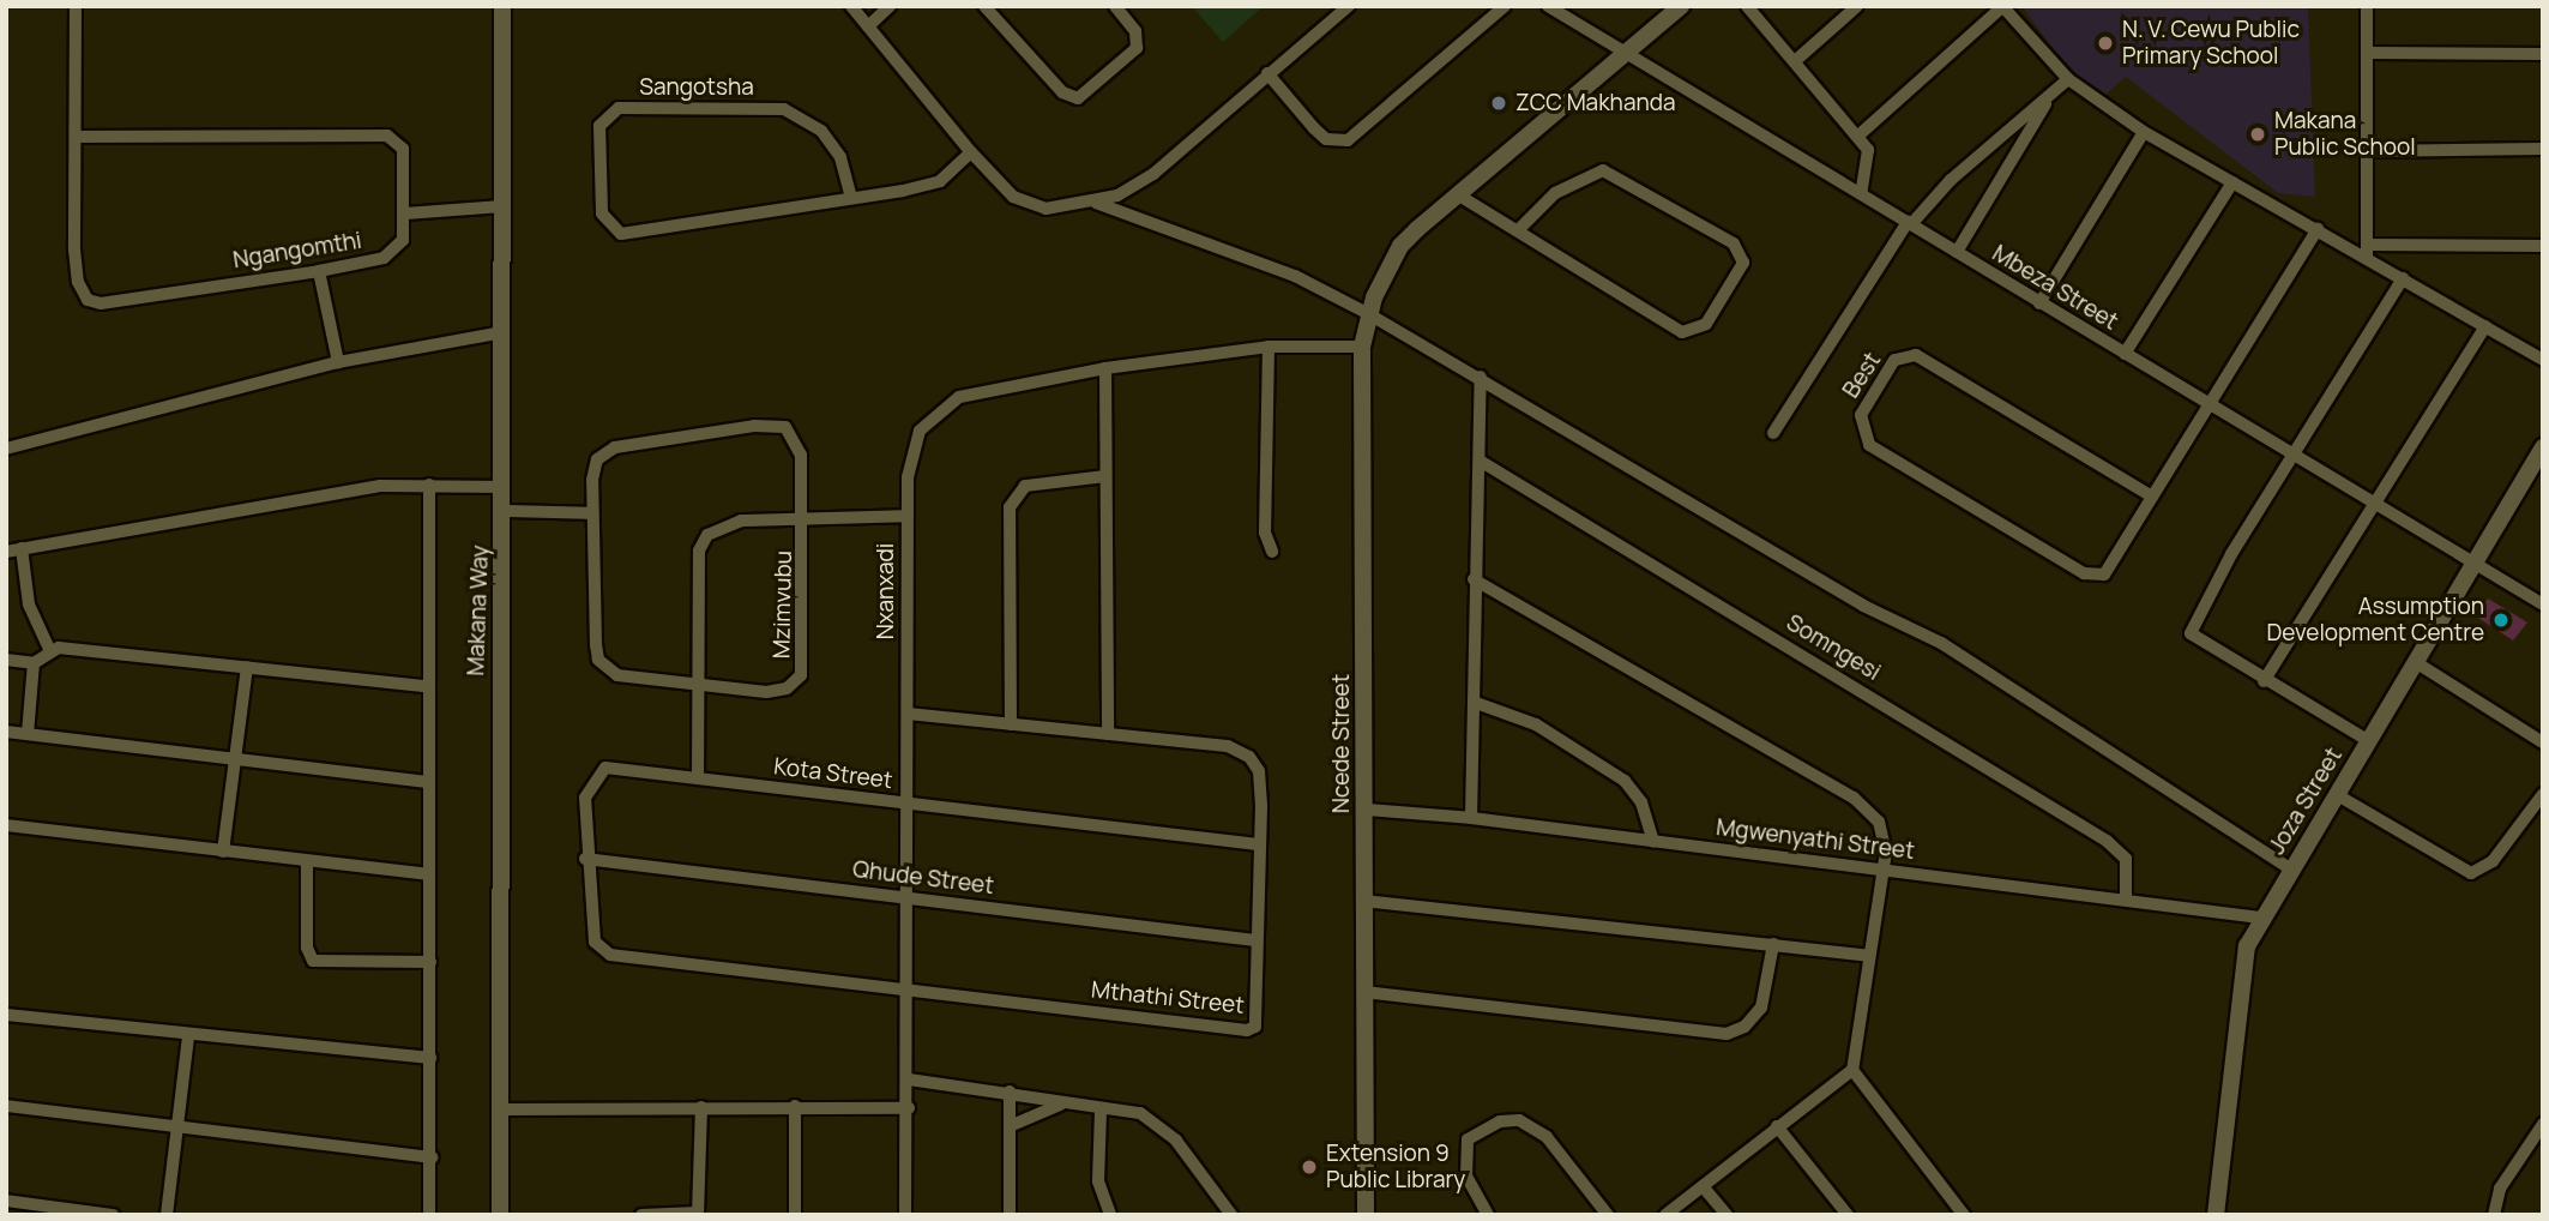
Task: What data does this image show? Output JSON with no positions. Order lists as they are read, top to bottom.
{
  "streets": {
    "street": [
      "Sangotsha",
      "Ngangomthi",
      "Mbeza Street",
      "Best",
      "Nxanxadi",
      "Mzimvubu",
      "Makana Way",
      "Somngesi",
      "Ncede Street",
      "Kota Street",
      "Joza Street",
      "Mgwenyathi Street",
      "Qhude Street",
      "Mthathi Street"
    ]
  },
  "crossings": [
    ["Mbeza Street", "Best"],
    ["Mbeza Street", "Ncede Street"],
    ["Mbeza Street", "Joza Street"],
    ["Nxanxadi", "Ncede Street"],
    ["Nxanxadi", "Kota Street"],
    ["Nxanxadi", "Qhude Street"],
    ["Nxanxadi", "Mthathi Street"],
    ["Somngesi", "Mgwenyathi Street"],
    ["Ncede Street", "Mgwenyathi Street"],
    ["Kota Street", "Qhude Street"],
    ["Kota Street", "Mthathi Street"],
    ["Joza Street", "Mgwenyathi Street"],
    ["Qhude Street", "Mthathi Street"]
  ],
  "places": [
    "N. V. Cewu Public Primary School",
    "ZCC Makhanda",
    "Makana Public School",
    "Assumption Development Centre",
    "Extension 9 Public Library"
  ]
}
